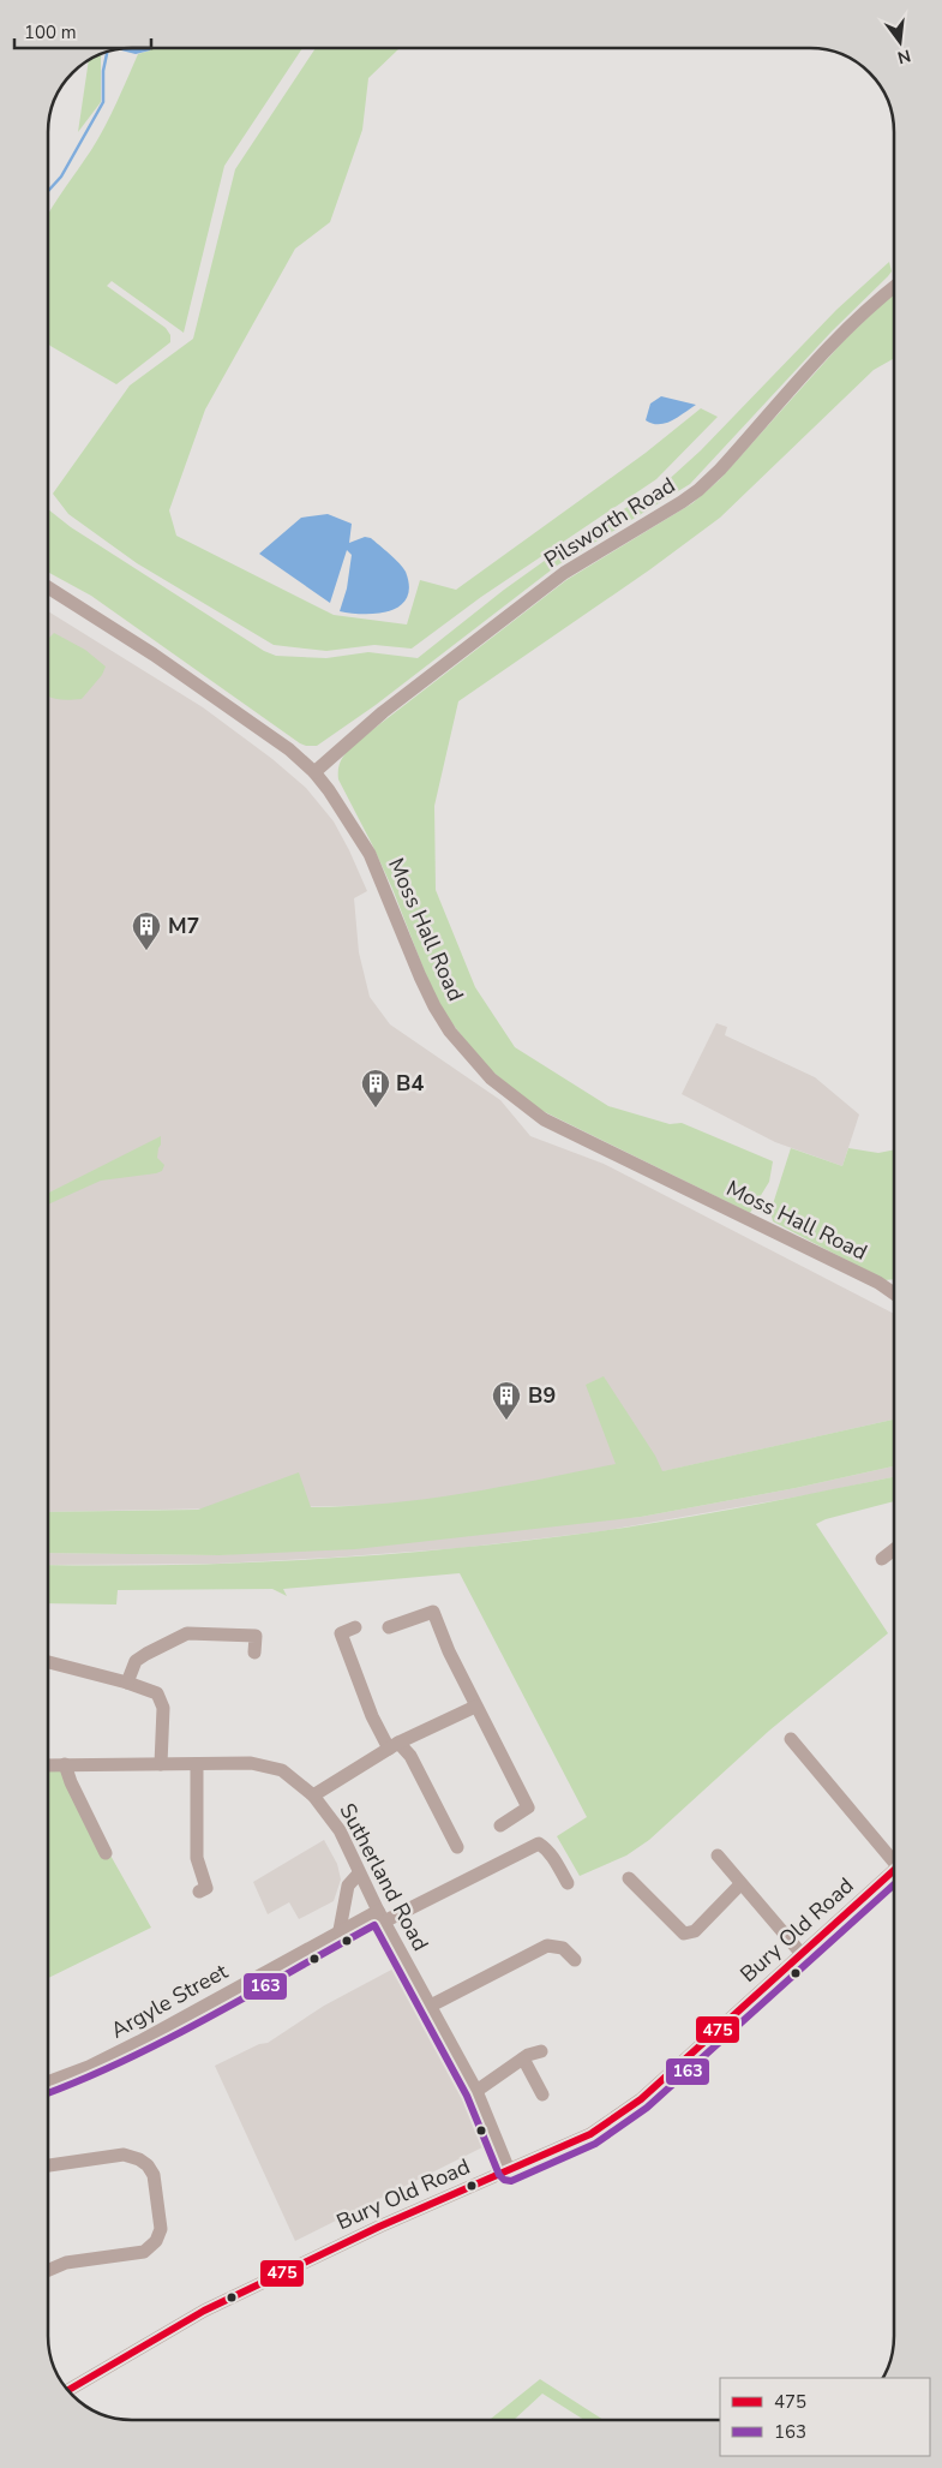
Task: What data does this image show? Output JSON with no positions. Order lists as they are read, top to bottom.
{
  "streets": {
    "street": [
      "Pilsworth Road",
      "Moss Hall Road",
      "Sutherland Road",
      "Bury Old Road",
      "Argyle Street"
    ]
  },
  "crossings": [
    ["Pilsworth Road", "Moss Hall Road"],
    ["Sutherland Road", "Bury Old Road"],
    ["Sutherland Road", "Argyle Street"]
  ],
  "places": {
    "building": ["M7", "B4", "B9"]
  },
  "lines": ["transit line 475", "transit line 163"],
  "legend": ["475", "163"],
  "scale_bar": "100 m",
  "north": "bottom"
}
